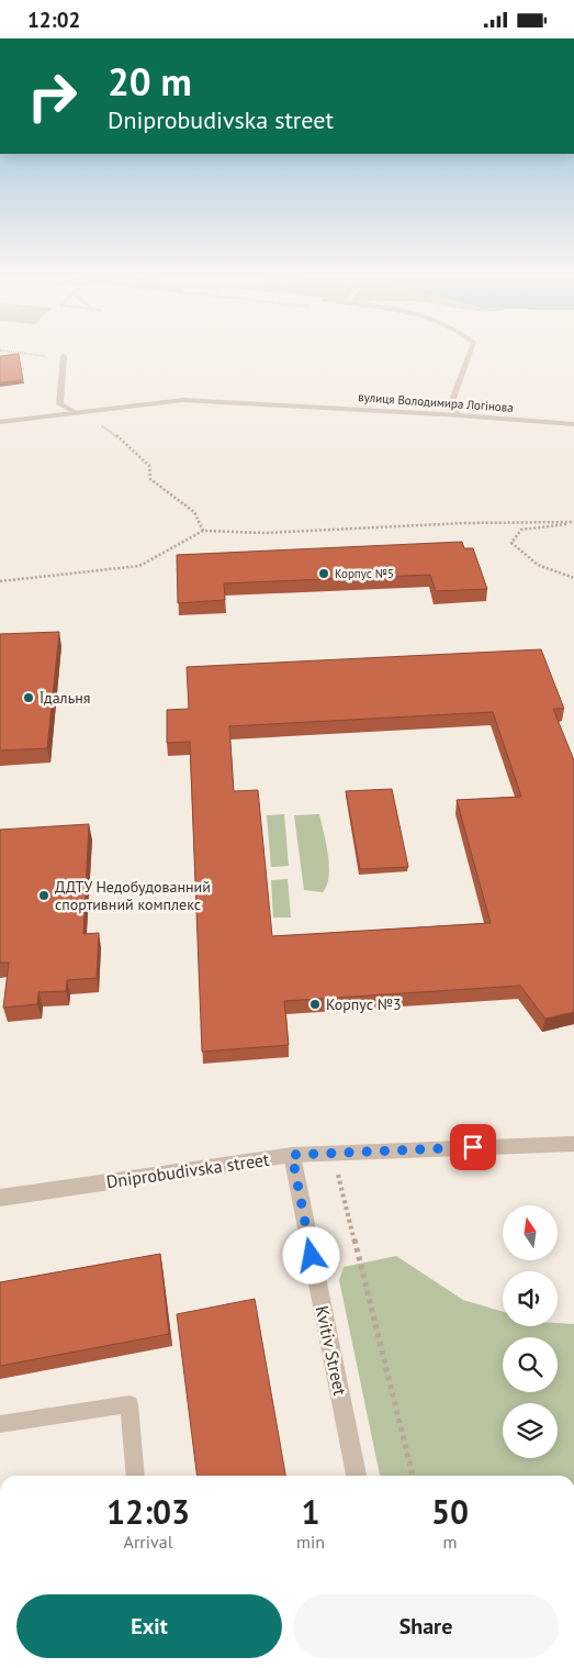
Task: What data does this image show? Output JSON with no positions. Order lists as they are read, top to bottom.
{
  "streets": {
    "street": ["вулиця Володимира Логінова", "Dniprobudivska street", "Kvitiv Street"]
  },
  "crossings": [
    ["Dniprobudivska street", "Kvitiv Street"]
  ],
  "places": [
    "Корпус №5",
    "Їдальня",
    "ДДТУ Недобудованний спортивний комплекс",
    "Корпус №3"
  ],
  "north": "top",
  "page": {
    "status": "12:02",
    "turn": ["20 m", "Dniprobudivska street"],
    "eta": [
      "12:03",
      "Arrival",
      "1",
      "min",
      "50",
      "m"
    ],
    "buttons": ["Exit", "Share"]
  }
}
